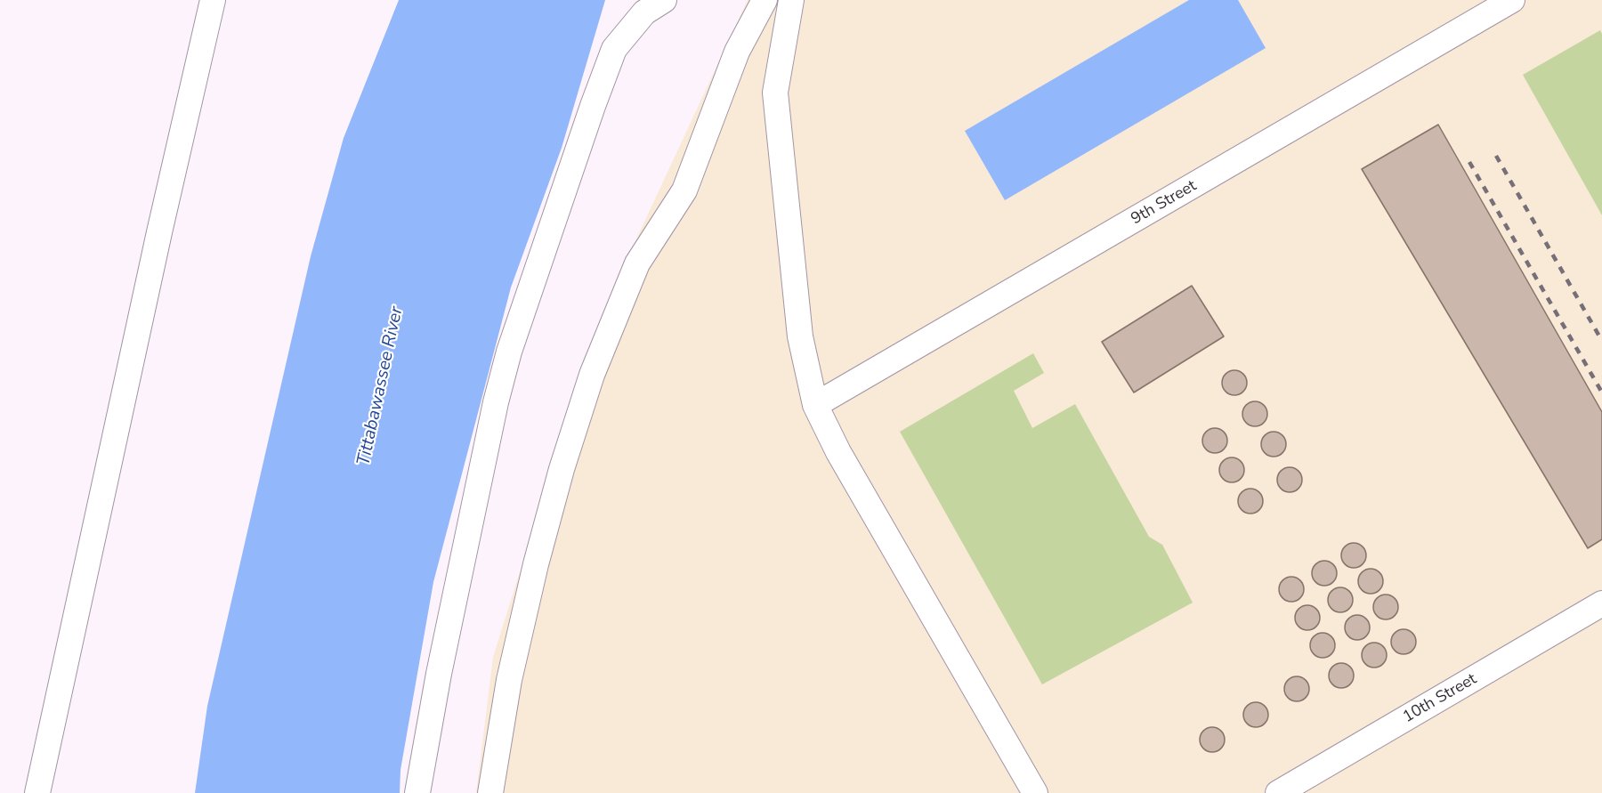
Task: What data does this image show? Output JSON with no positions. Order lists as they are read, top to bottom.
{
  "streets": {
    "lane": ["9th Street", "10th Street"]
  },
  "water": ["Tittabawassee River"]
}
